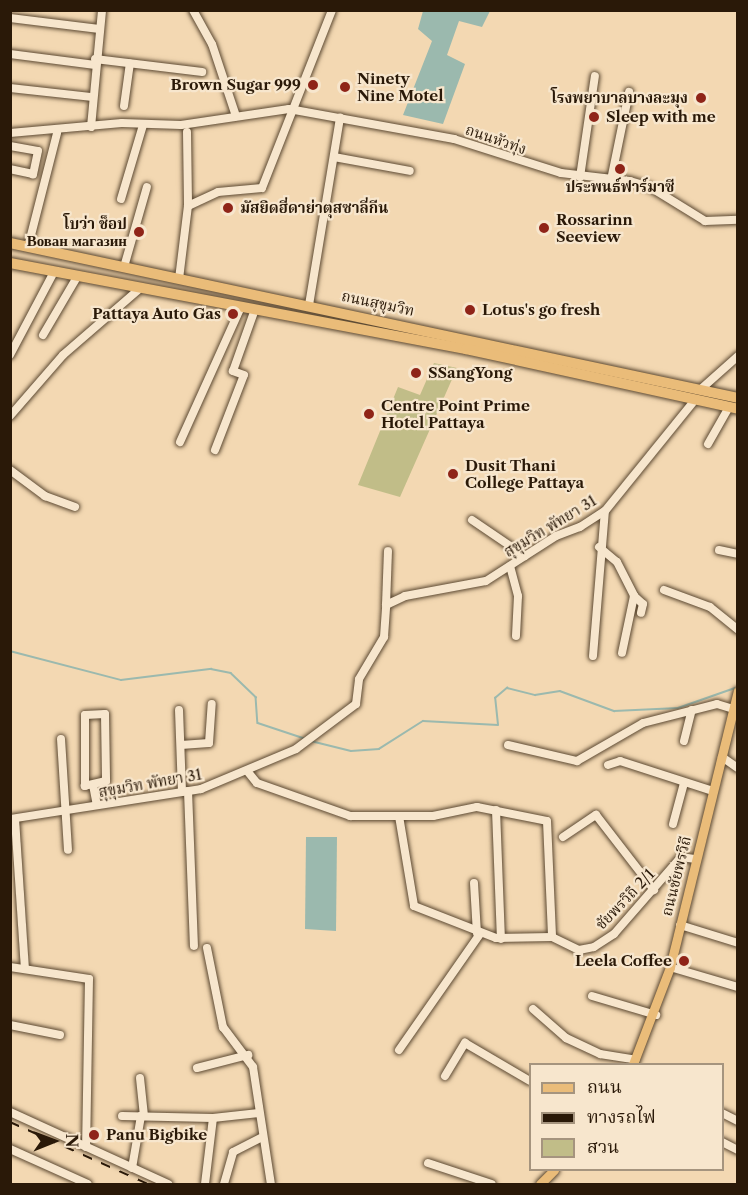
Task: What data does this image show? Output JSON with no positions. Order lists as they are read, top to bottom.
{
  "streets": {
    "highway": ["ถนนสุขุมวิท"],
    "main road": ["ถนนชัยพรวิถี"],
    "street": ["ถนนหัวทุ่ง", "สุขุมวิท พัทยา 31", "ชัยพรวิถี 2/1"]
  },
  "crossings": [
    ["ถนนสุขุมวิท", "สุขุมวิท พัทยา 31"],
    ["ถนนชัยพรวิถี", "ชัยพรวิถี 2/1"]
  ],
  "places": [
    "Brown Sugar 999",
    "Ninety Nine Motel",
    "โรงพยาบาลบางละมุง",
    "Sleep with me",
    "ประพนธ์ฟาร์มาซี",
    "มัสยิดฮี่ดาย่าตุสซาลี่กีน",
    "Rossarinn Seeview",
    "โบว่า ช็อป Вован магазин",
    "Lotus's go fresh",
    "Pattaya Auto Gas",
    "SSangYong",
    "Centre Point Prime Hotel Pattaya",
    "Dusit Thani College Pattaya",
    "Leela Coffee",
    "Panu Bigbike"
  ],
  "legend": ["ถนน", "ทางรถไฟ", "สวน"],
  "north": "right"
}
